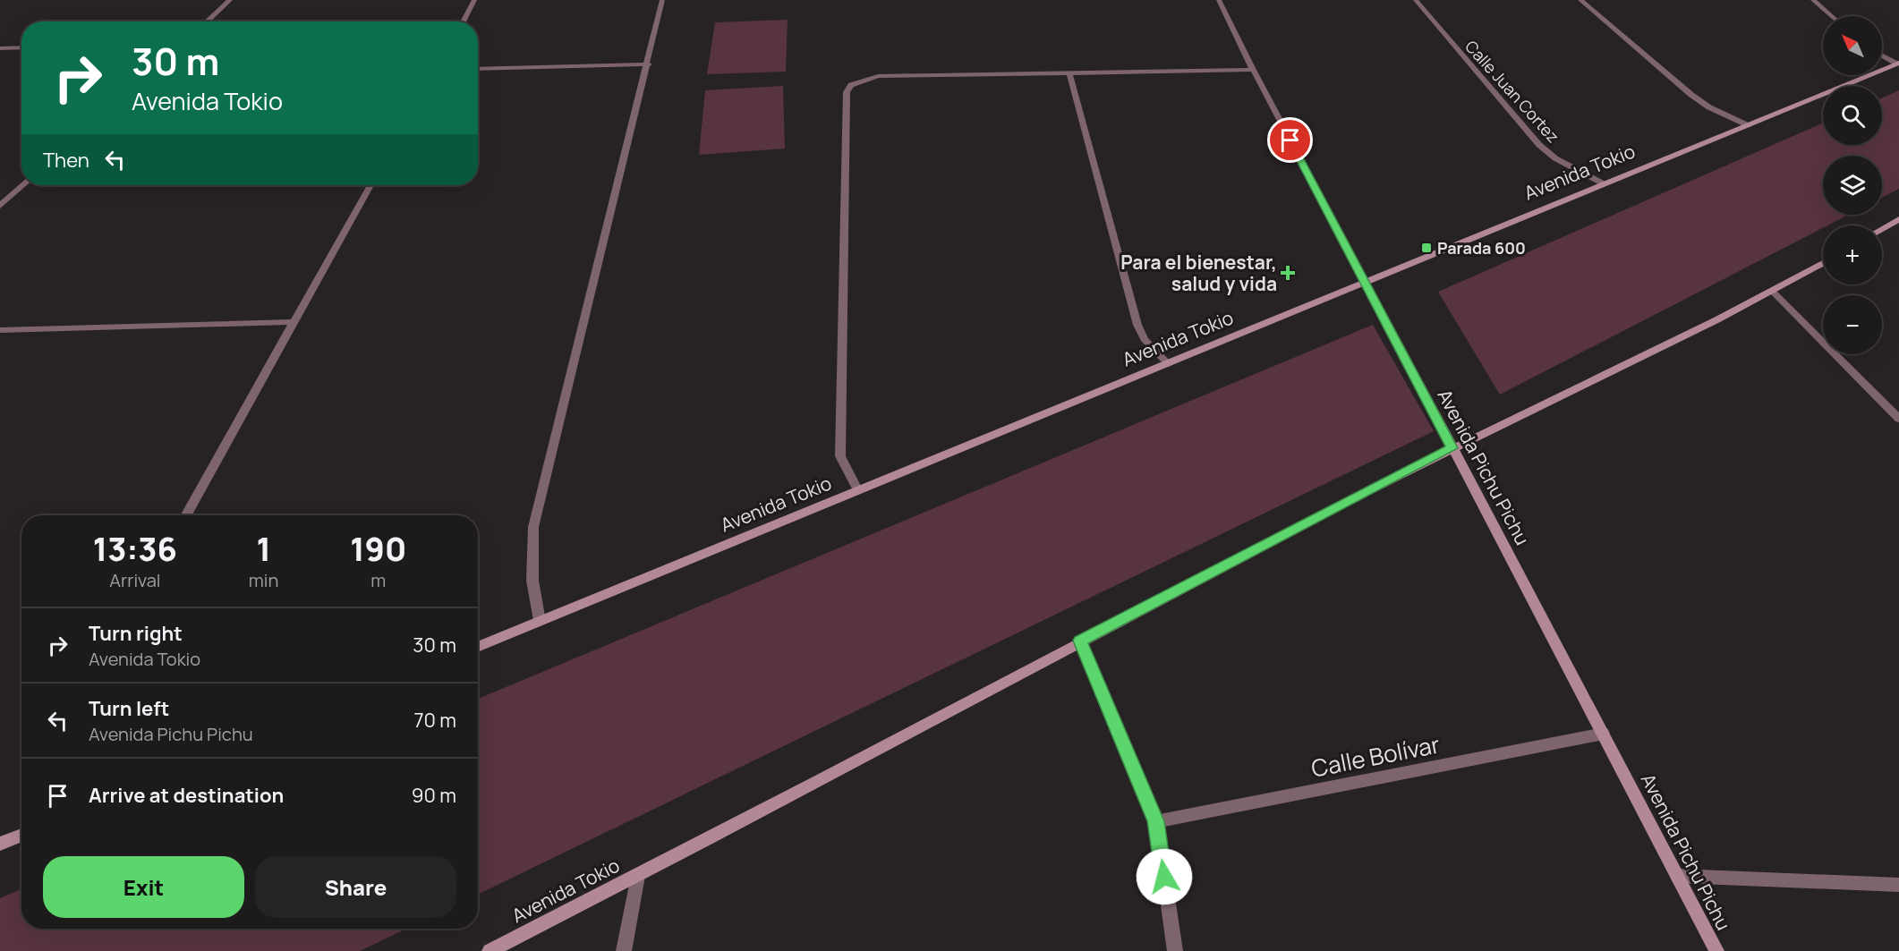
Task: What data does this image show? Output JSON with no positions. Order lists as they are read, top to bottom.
{
  "streets": {
    "street": [
      "Calle Juan Cortez",
      "Avenida Tokio",
      "Avenida Pichu Pichu",
      "Calle Bolívar"
    ]
  },
  "crossings": [
    ["Calle Juan Cortez", "Avenida Tokio"],
    ["Avenida Tokio", "Avenida Pichu Pichu"],
    ["Avenida Pichu Pichu", "Calle Bolívar"]
  ],
  "places": {
    "transit": ["Parada 600"],
    "health": ["Para el bienestar, salud y vida"]
  },
  "north": "top left",
  "page": {
    "map_buttons": ["+", "−"],
    "turn": ["30 m", "Avenida Tokio"],
    "then": "Then",
    "eta": [
      "13:36",
      "Arrival",
      "1",
      "min",
      "190",
      "m"
    ],
    "list": [
      {
        "name": "Turn right",
        "note": "Avenida Tokio",
        "value": "30 m"
      },
      {
        "name": "Turn left",
        "note": "Avenida Pichu Pichu",
        "value": "70 m"
      },
      {
        "name": "Arrive at destination",
        "value": "90 m"
      }
    ],
    "buttons": ["Exit", "Share"]
  }
}
